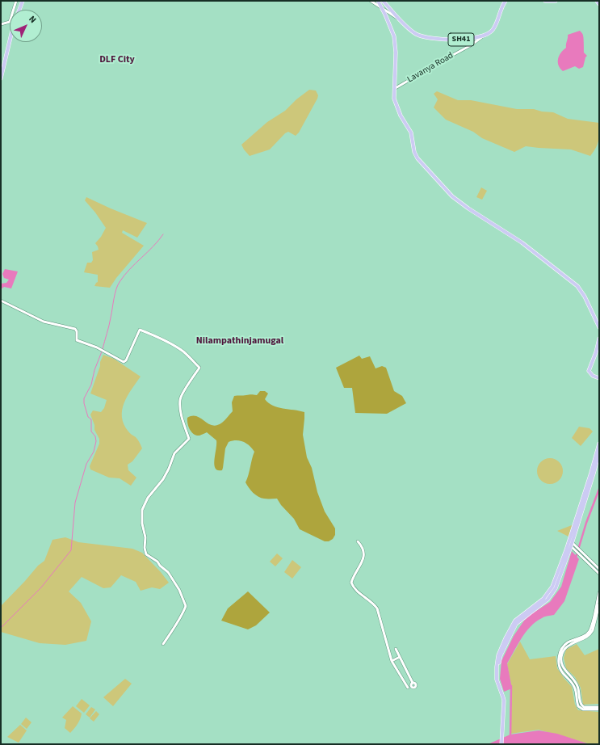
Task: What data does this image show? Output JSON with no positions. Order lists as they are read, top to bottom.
{
  "streets": {
    "main road": ["SH41"],
    "street": ["Lavanya Road"]
  },
  "crossings": [
    ["SH41", "Lavanya Road"]
  ],
  "districts": ["DLF City", "Nilampathinjamugal"],
  "north": "top right"
}
